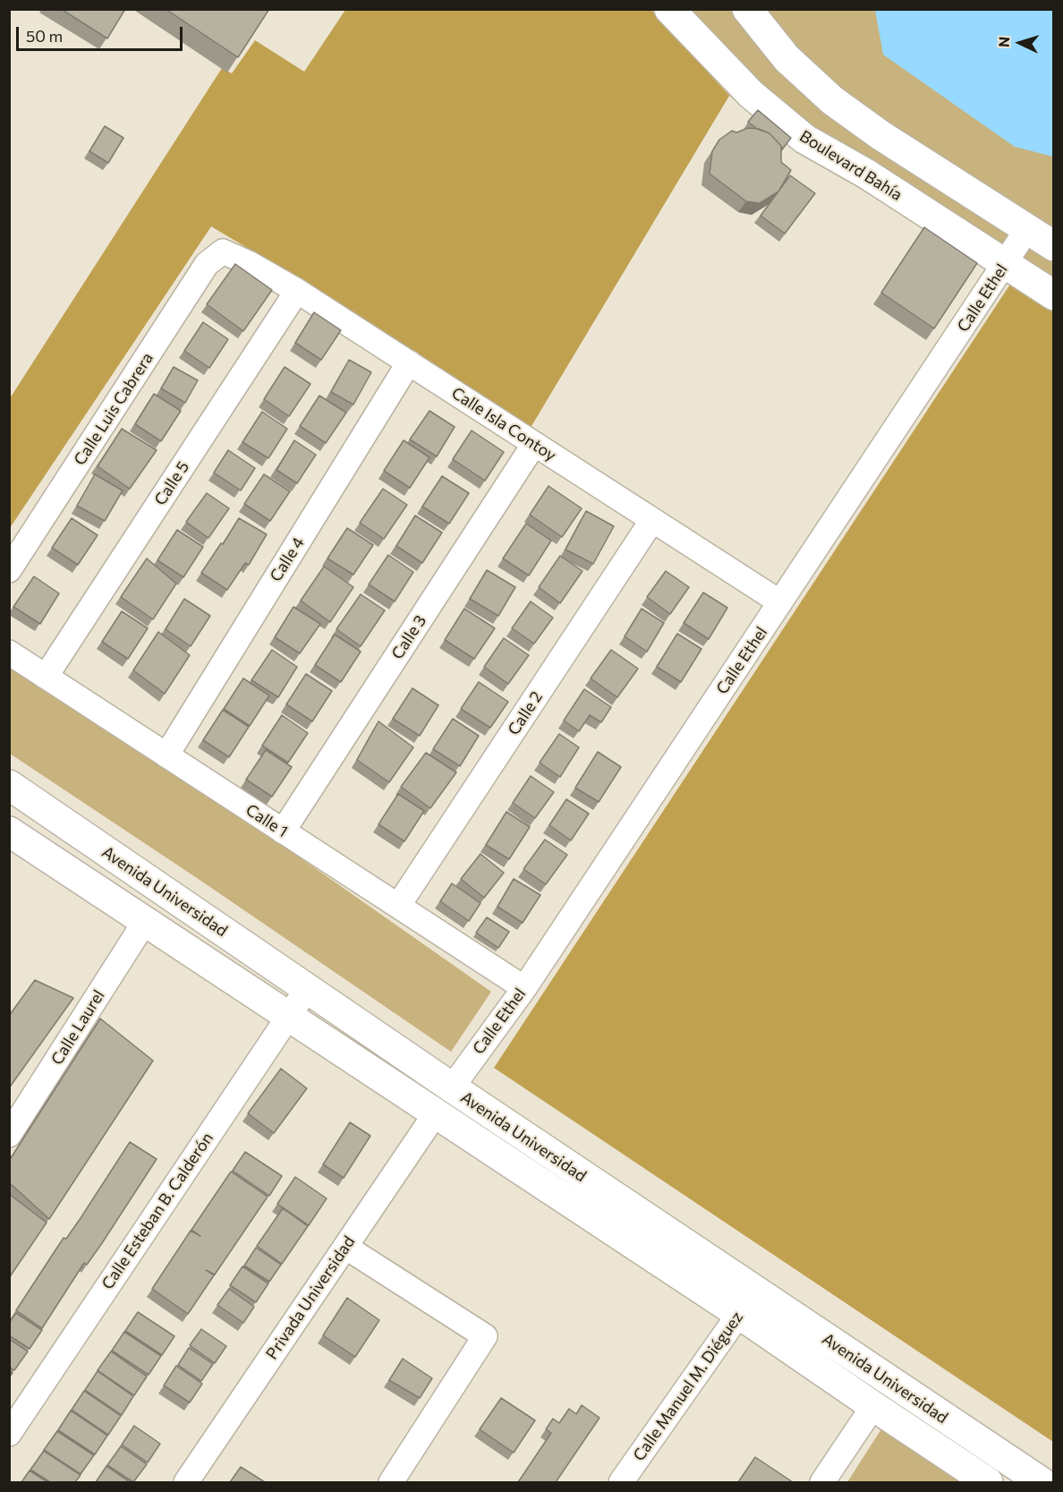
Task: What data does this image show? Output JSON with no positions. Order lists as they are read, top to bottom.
{
  "streets": {
    "main road": ["Boulevard Bahía", "Avenida Universidad"],
    "street": [
      "Calle Ethel",
      "Calle Luis Cabrera",
      "Calle Isla Contoy",
      "Calle 5",
      "Calle 4",
      "Calle 3",
      "Calle 2",
      "Calle 1",
      "Calle Laurel",
      "Calle Esteban B. Calderón",
      "Privada Universidad",
      "Calle Manuel M. Diéguez"
    ]
  },
  "crossings": [
    ["Boulevard Bahía", "Calle Ethel"],
    ["Calle Ethel", "Calle Isla Contoy"],
    ["Calle Ethel", "Calle 1"],
    ["Calle Ethel", "Avenida Universidad"],
    ["Calle Luis Cabrera", "Calle Isla Contoy"],
    ["Calle Isla Contoy", "Calle 5"],
    ["Calle Isla Contoy", "Calle 4"],
    ["Calle Isla Contoy", "Calle 3"],
    ["Calle Isla Contoy", "Calle 2"],
    ["Calle 5", "Calle 1"],
    ["Calle 4", "Calle 1"],
    ["Calle 3", "Calle 1"],
    ["Calle 2", "Calle 1"],
    ["Avenida Universidad", "Calle Laurel"],
    ["Avenida Universidad", "Calle Esteban B. Calderón"],
    ["Avenida Universidad", "Privada Universidad"],
    ["Avenida Universidad", "Calle Manuel M. Diéguez"]
  ],
  "scale_bar": "50 m",
  "north": "left"
}
